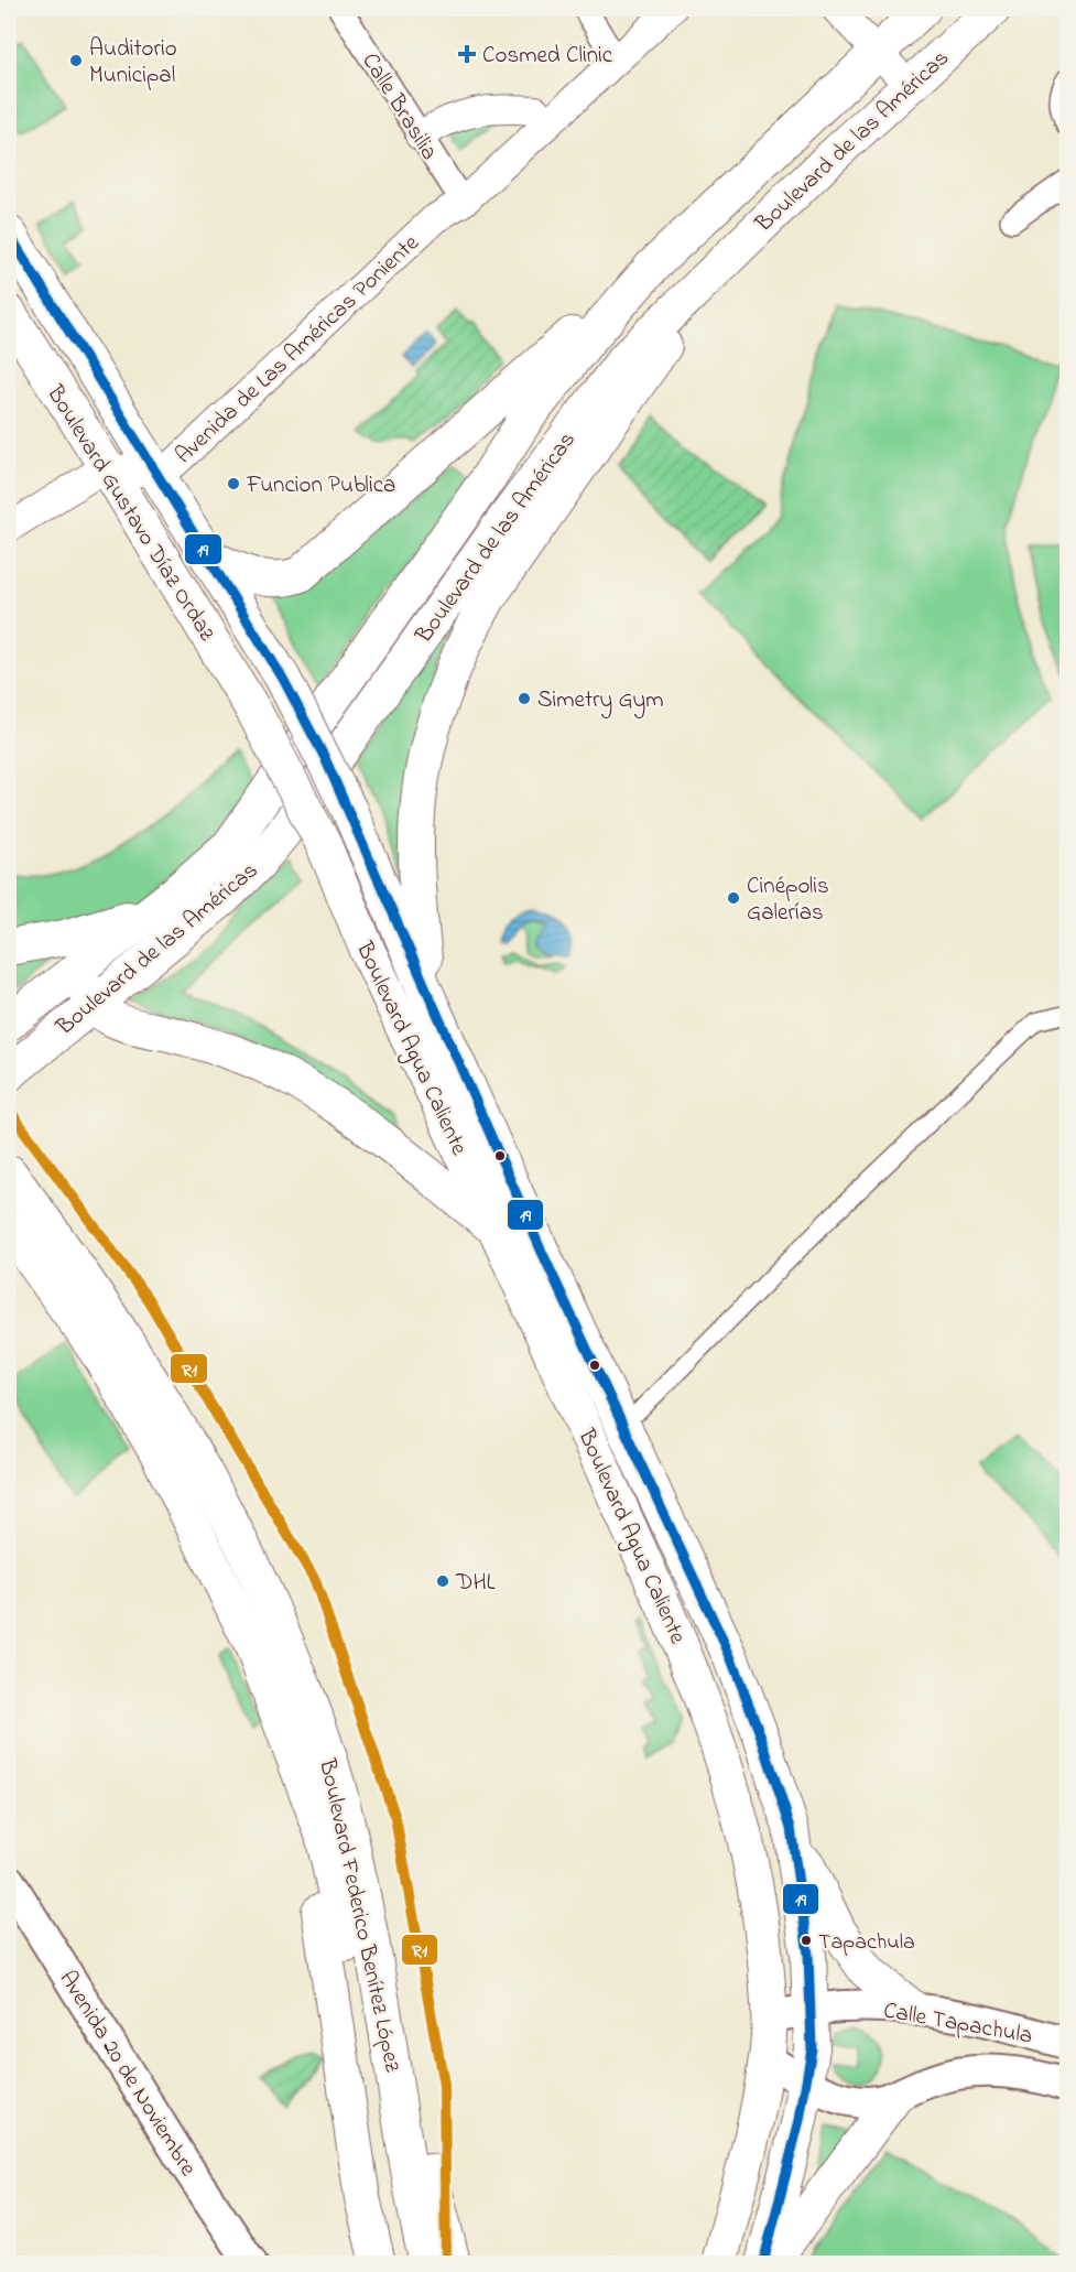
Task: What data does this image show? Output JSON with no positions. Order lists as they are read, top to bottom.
{
  "streets": {
    "main road": [
      "Boulevard de las Américas",
      "Boulevard Gustavo Díaz Ordaz",
      "Boulevard Agua Caliente",
      "Boulevard Federico Benítez López",
      "Calle Tapachula",
      "Avenida 20 de Noviembre"
    ],
    "street": ["Calle Brasilia", "Avenida de Las Américas Poniente"]
  },
  "crossings": [
    ["Calle Brasilia", "Avenida de Las Américas Poniente"],
    ["Avenida de Las Américas Poniente", "Boulevard Gustavo Díaz Ordaz"],
    ["Boulevard Gustavo Díaz Ordaz", "Boulevard Agua Caliente"],
    ["Boulevard Agua Caliente", "Calle Tapachula"]
  ],
  "places": {
    "health": ["Cosmed Clinic"],
    "other": [
      "Auditorio Municipal",
      "Funcion Publica",
      "Simetry Gym",
      "Cinépolis Galerías",
      "DHL",
      "Tapachula"
    ]
  },
  "lines": ["transit line 19", "transit line R1"]
}
